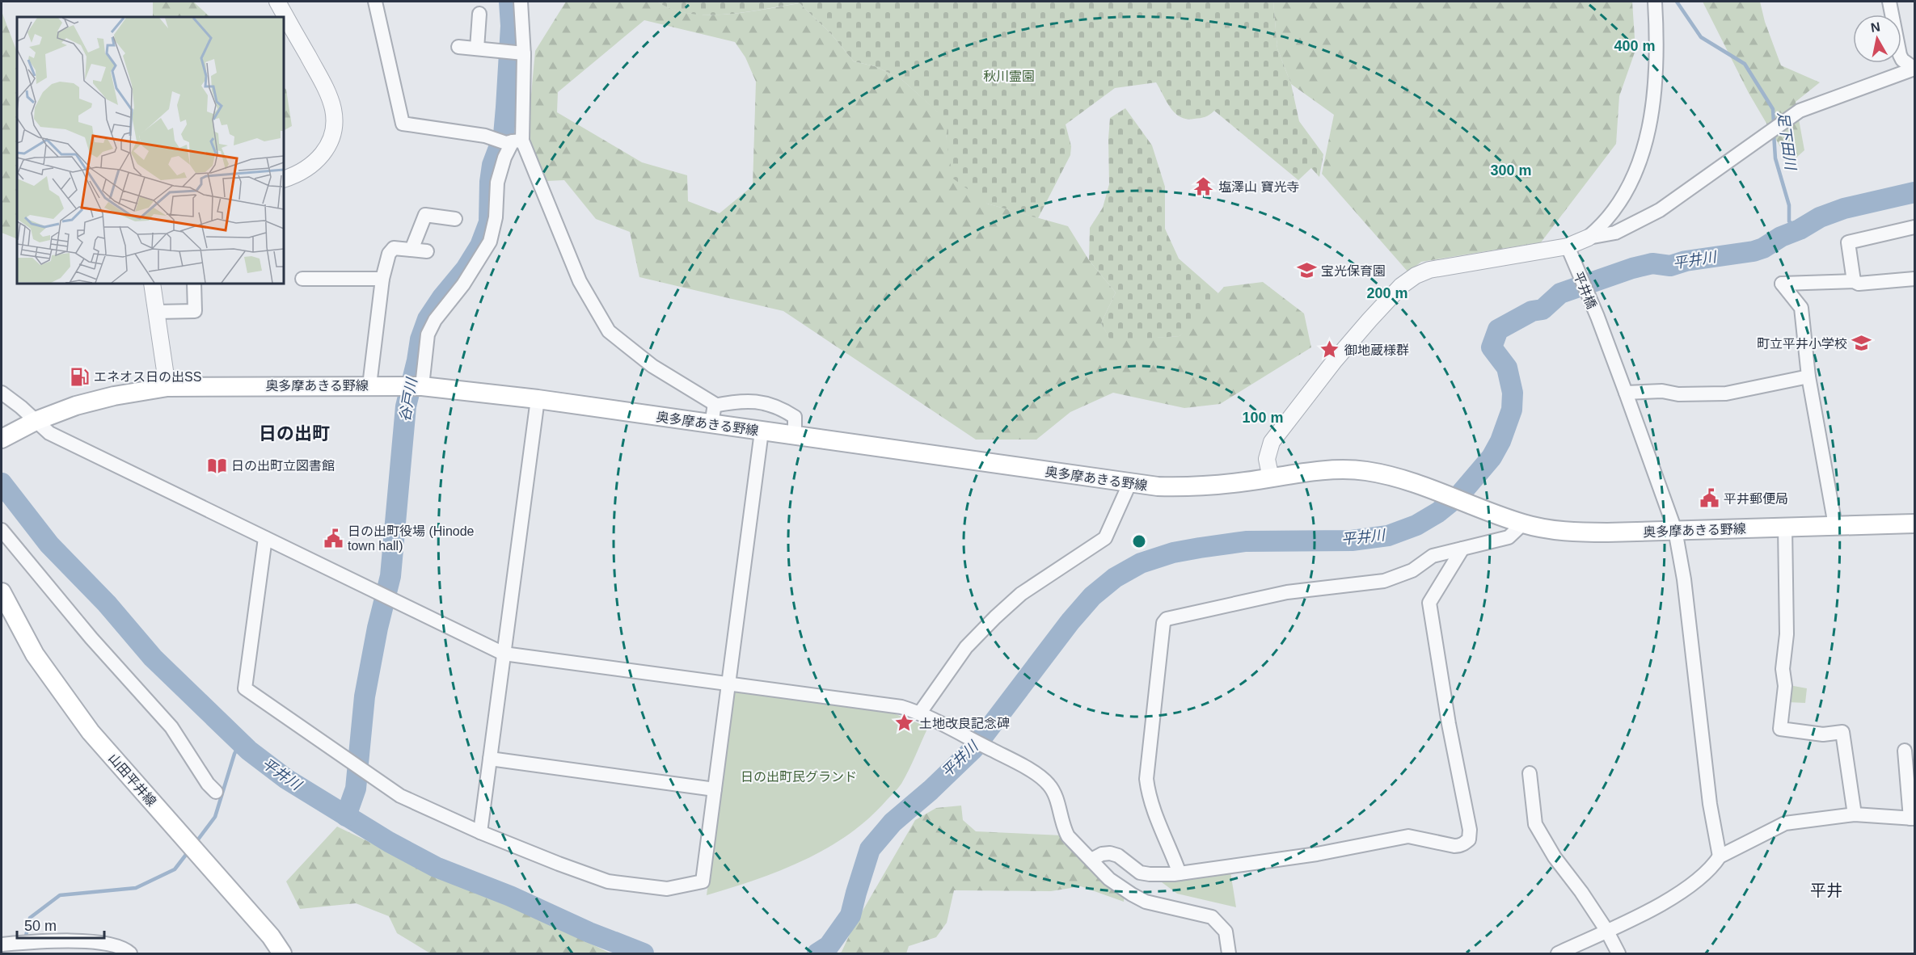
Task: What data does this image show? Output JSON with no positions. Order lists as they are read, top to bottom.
{
  "streets": {
    "main road": ["奥多摩あきる野線", "山田平井線"],
    "street": ["平井橋"]
  },
  "crossings": [
    ["平井橋", "奥多摩あきる野線"]
  ],
  "districts": ["日の出町", "平井"],
  "water": ["足下田川", "平井川", "谷戸川"],
  "parks": ["秋川霊園", "日の出町民グランド"],
  "places": {
    "temple": ["塩澤山 寶光寺"],
    "school or university": ["宝光保育園", "町立平井小学校"],
    "place": ["御地蔵様群", "土地改良記念碑"],
    "fuel station": ["エネオス日の出SS"],
    "library": ["日の出町立図書館"],
    "public building": ["平井郵便局", "日の出町役場 (Hinode town hall)"]
  },
  "scale_bar": "50 m",
  "north": "top",
  "rings": [
    "400 m",
    "300 m",
    "200 m",
    "100 m"
  ]
}
